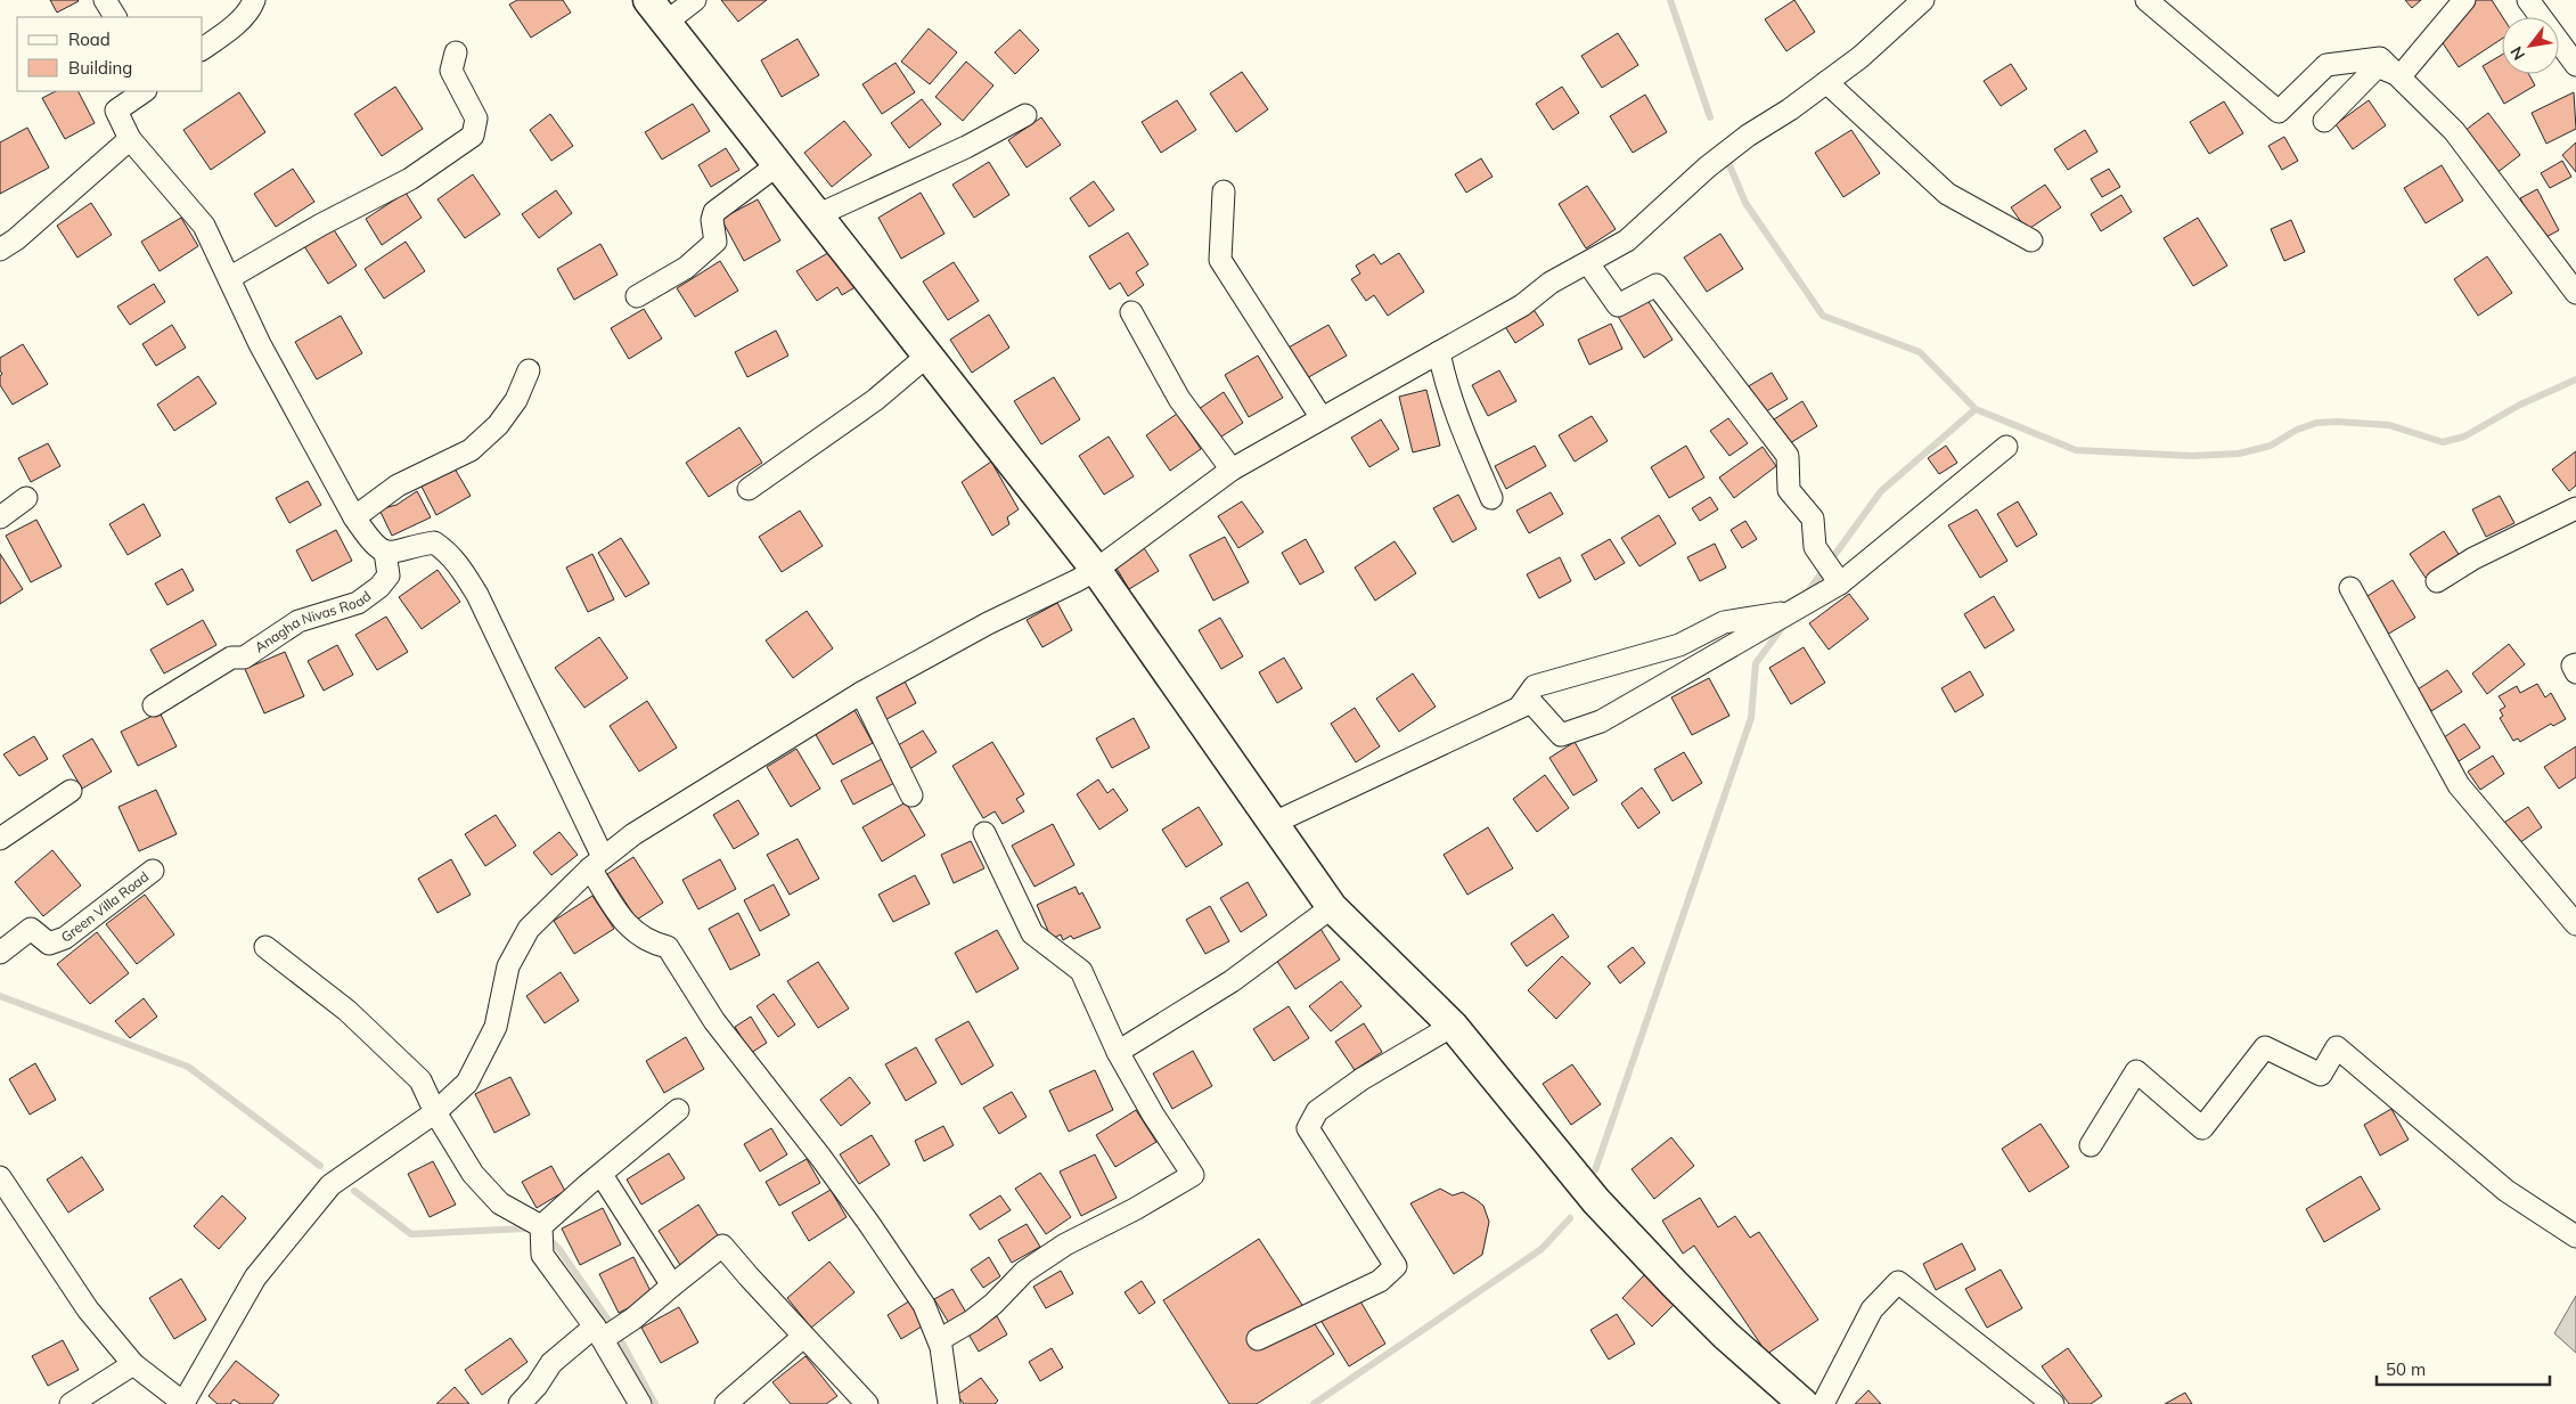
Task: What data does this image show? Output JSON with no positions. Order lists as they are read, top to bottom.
{
  "streets": {
    "street": ["Anagha Nivas Road", "Green Villa Road"]
  },
  "legend": ["Road", "Building"],
  "scale_bar": "50 m",
  "north": "bottom left"
}
